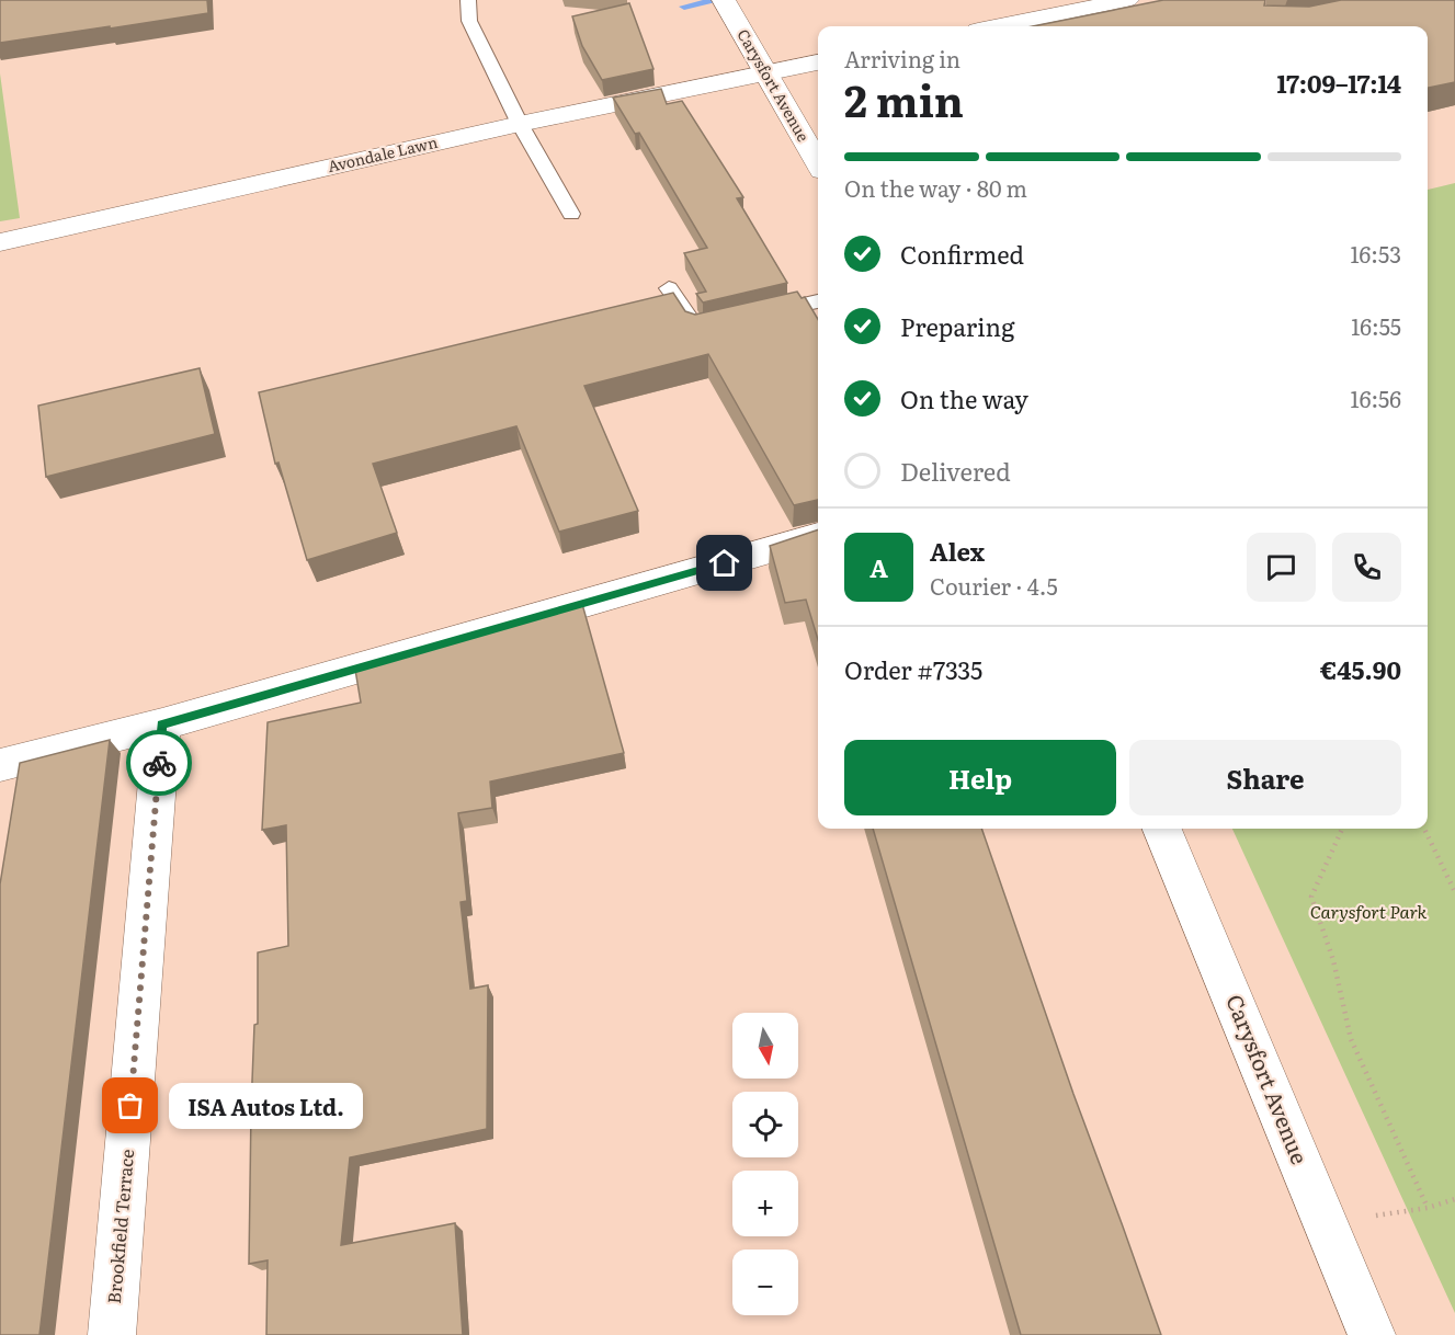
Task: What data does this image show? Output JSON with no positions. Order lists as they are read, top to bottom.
{
  "streets": {
    "street": ["Carysfort Avenue", "Avondale Lawn", "Brookfield Terrace"]
  },
  "crossings": [
    ["Carysfort Avenue", "Avondale Lawn"]
  ],
  "parks": ["Carysfort Park"],
  "places": ["ISA Autos Ltd."],
  "north": "bottom",
  "page": {
    "heading": ["2 min", "Arriving in", "17:09–17:14"],
    "panel": [
      "Alex",
      "Courier · 4.5",
      "Order #7335",
      "€45.90"
    ],
    "bar": "On the way · 80 m",
    "list": [
      ["Confirmed", "16:53"],
      ["Preparing", "16:55"],
      ["On the way", "16:56"],
      "Delivered"
    ],
    "round": "A",
    "buttons": ["Help", "Share"],
    "map_buttons": ["+", "−"],
    "bubble": "ISA Autos Ltd."
  }
}
